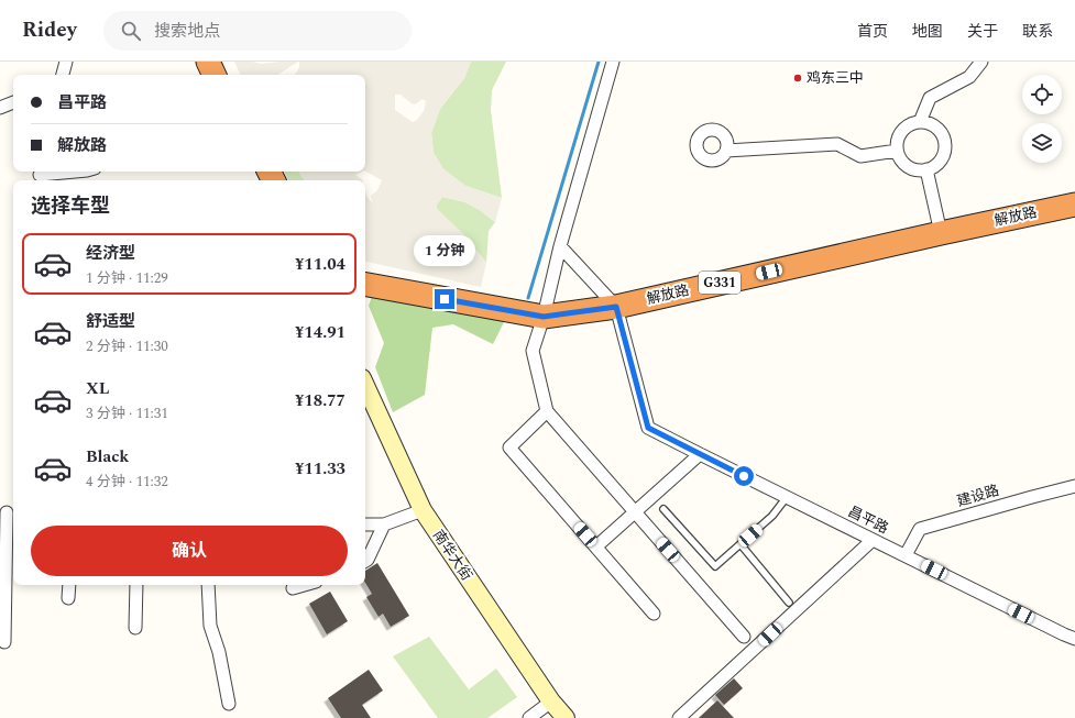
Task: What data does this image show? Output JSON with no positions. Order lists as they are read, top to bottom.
{
  "streets": {
    "highway": ["解放路", "G331"],
    "main road": ["南华大街"],
    "street": ["建设路", "昌平路"]
  },
  "crossings": [
    ["解放路", "昌平路"],
    ["建设路", "昌平路"]
  ],
  "places": ["鸡东三中"],
  "page": {
    "header": "Ridey",
    "search": "搜索地点",
    "nav": [
      "首页",
      "地图",
      "关于",
      "联系"
    ],
    "banner": ["昌平路", "解放路"],
    "heading": "选择车型",
    "list": [
      {
        "name": "经济型",
        "note": "1 分钟 · 11:29",
        "value": "¥11.04"
      },
      {
        "name": "舒适型",
        "note": "2 分钟 · 11:30",
        "value": "¥14.91"
      },
      {
        "name": "XL",
        "note": "3 分钟 · 11:31",
        "value": "¥18.77"
      },
      {
        "name": "Black",
        "note": "4 分钟 · 11:32",
        "value": "¥11.33"
      }
    ],
    "bubble": "1 分钟",
    "buttons": "确认"
  }
}
